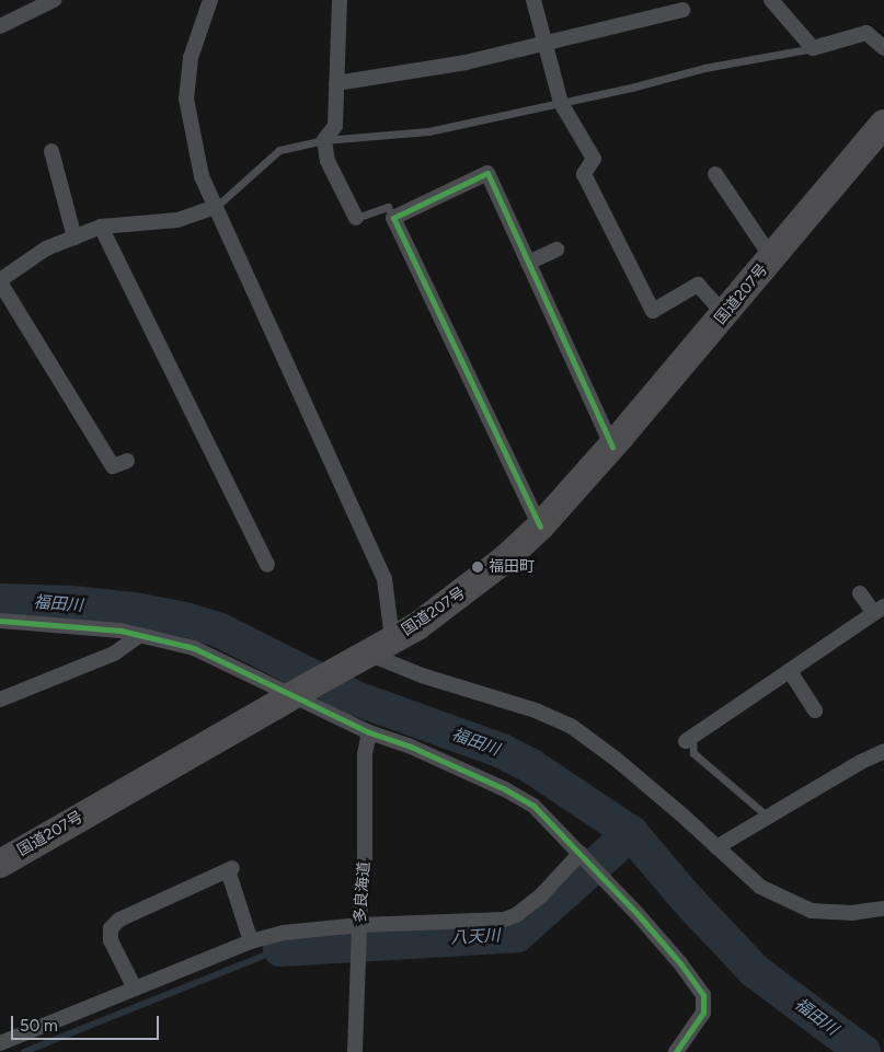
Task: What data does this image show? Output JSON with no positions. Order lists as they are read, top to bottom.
{
  "streets": {
    "highway": ["国道207号"],
    "street": ["多良海道"]
  },
  "water": ["福田川", "八天川"],
  "places": ["福田町"],
  "scale_bar": "50 m"
}
